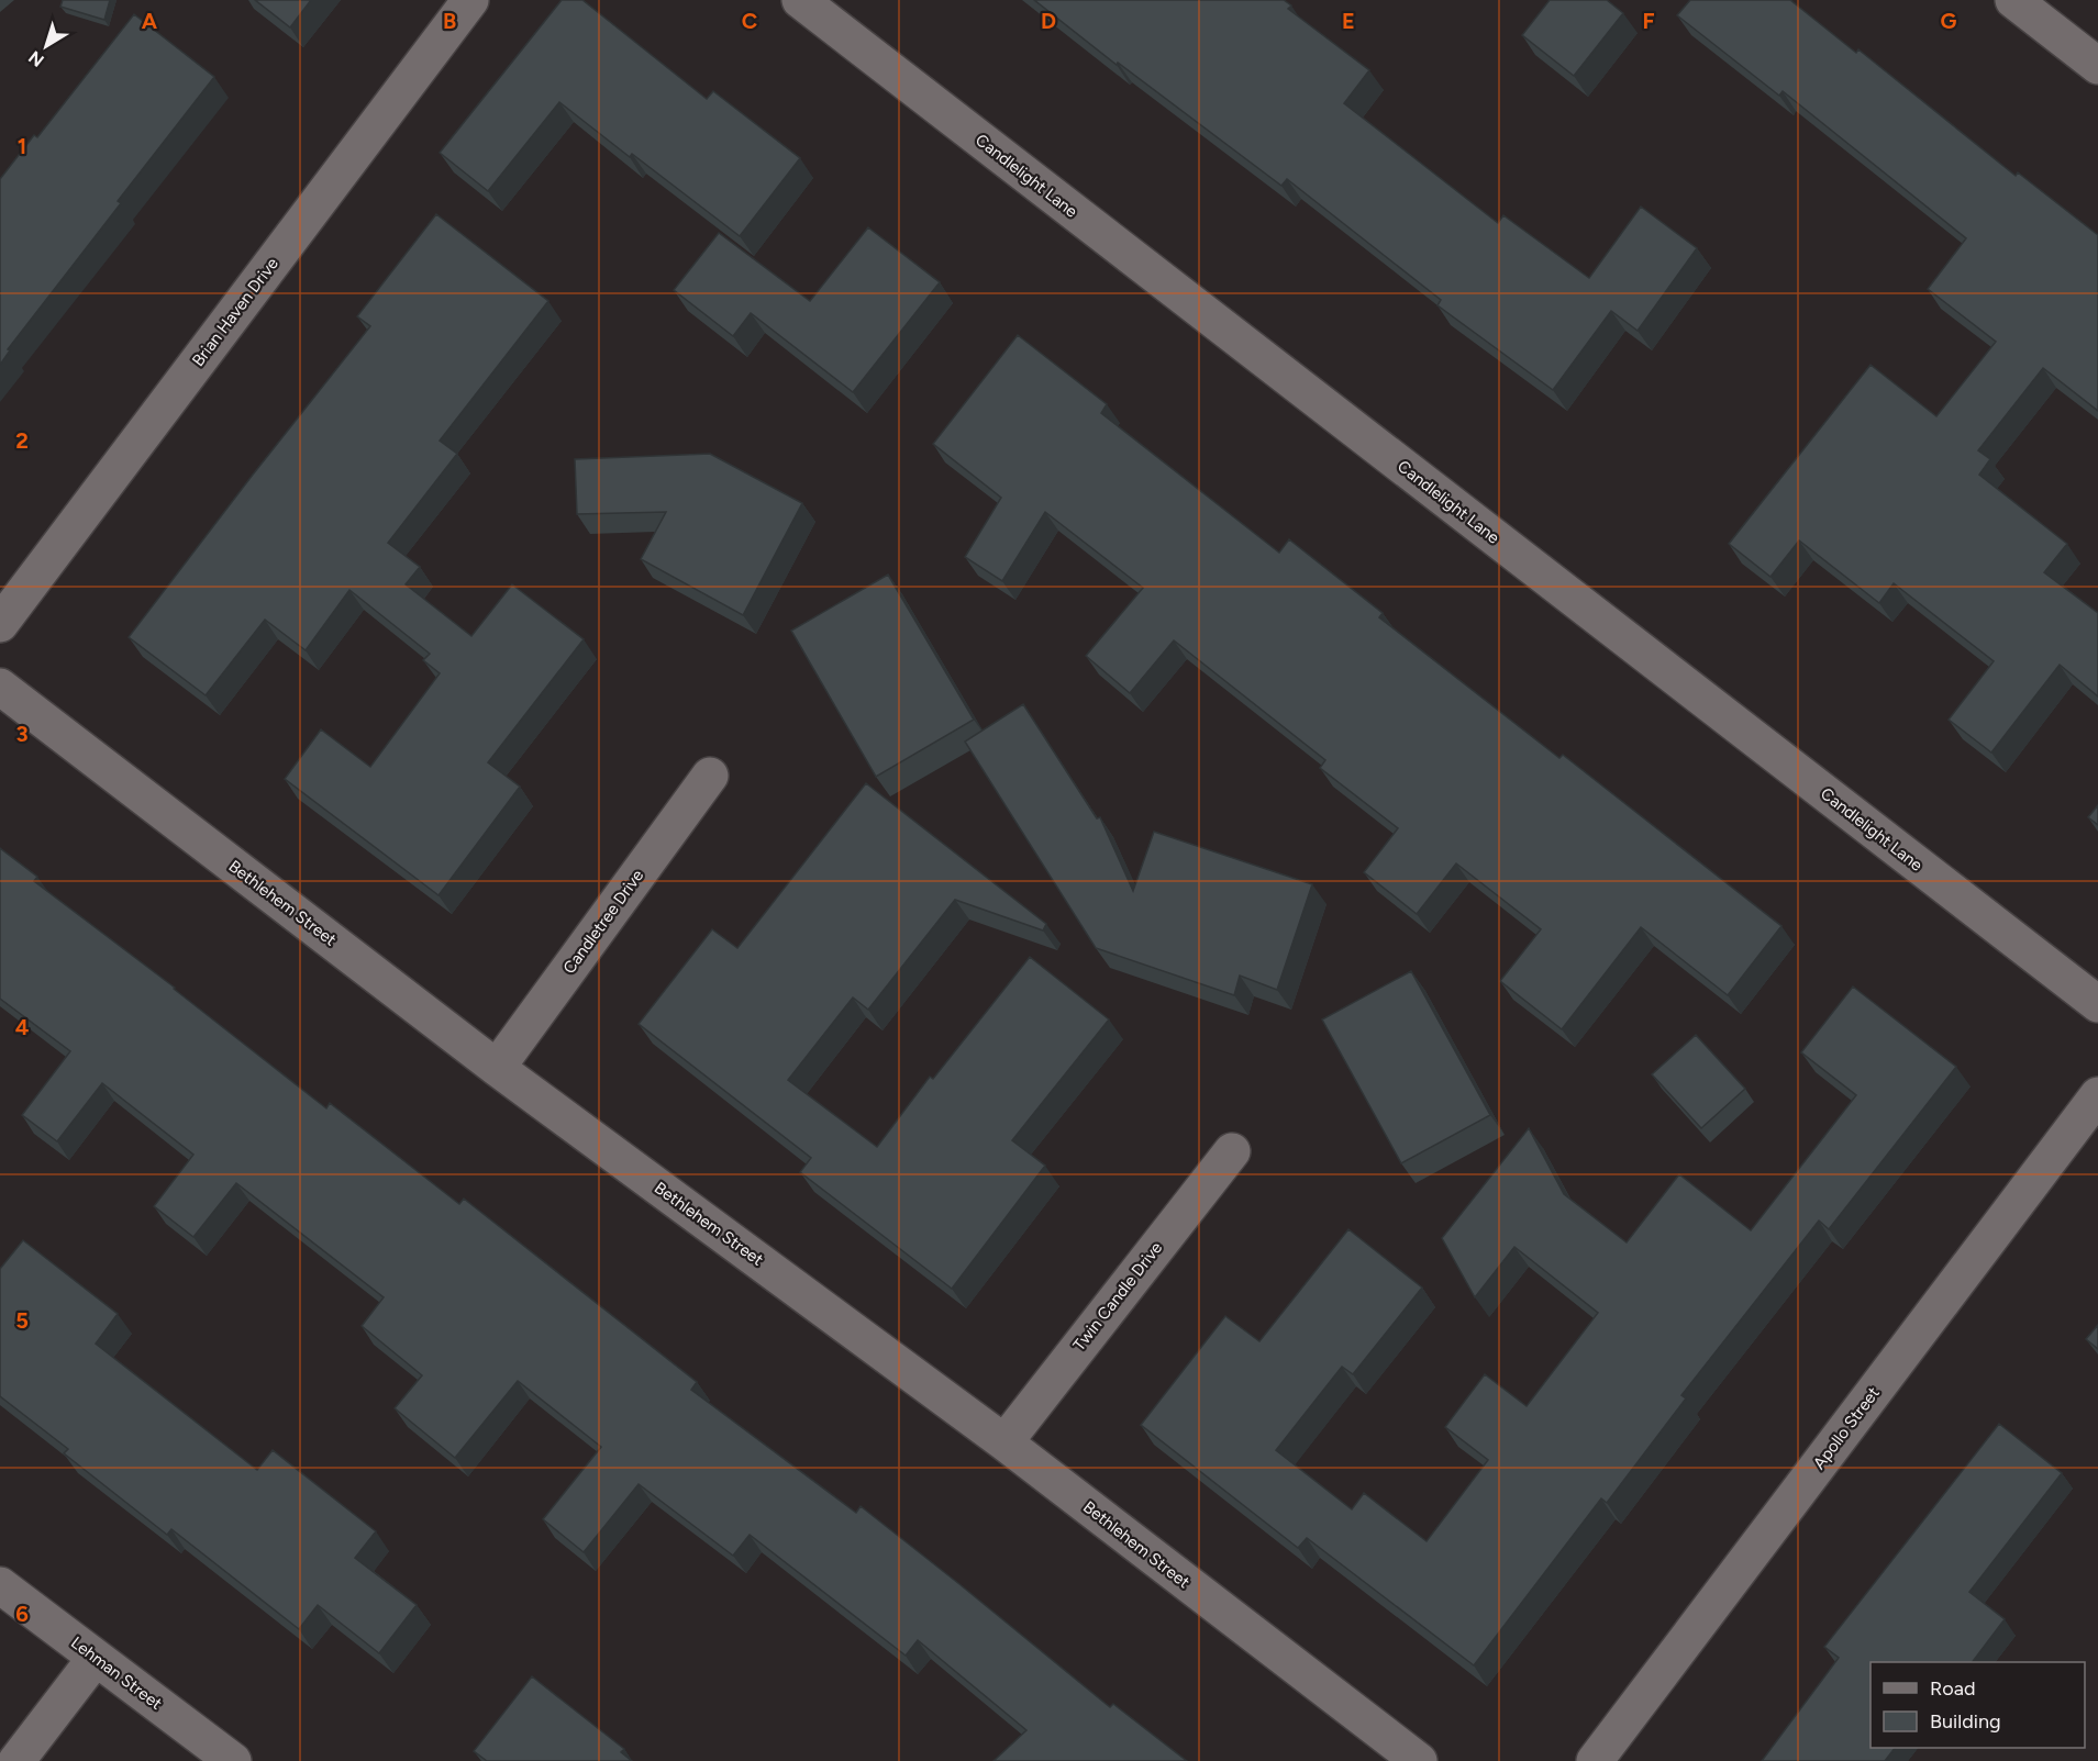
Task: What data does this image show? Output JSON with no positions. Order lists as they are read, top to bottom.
{
  "streets": {
    "street": [
      "Candlelight Lane",
      "Brian Haven Drive",
      "Bethlehem Street",
      "Candletree Drive",
      "Twin Candle Drive",
      "Apollo Street",
      "Lehman Street"
    ]
  },
  "crossings": [
    ["Bethlehem Street", "Candletree Drive"],
    ["Bethlehem Street", "Twin Candle Drive"]
  ],
  "legend": ["Road", "Building"],
  "north": "bottom left",
  "grid": {
    "columns": [
      "A",
      "B",
      "C",
      "D",
      "E",
      "F",
      "G"
    ],
    "rows": [
      "1",
      "2",
      "3",
      "4",
      "5",
      "6"
    ]
  }
}
